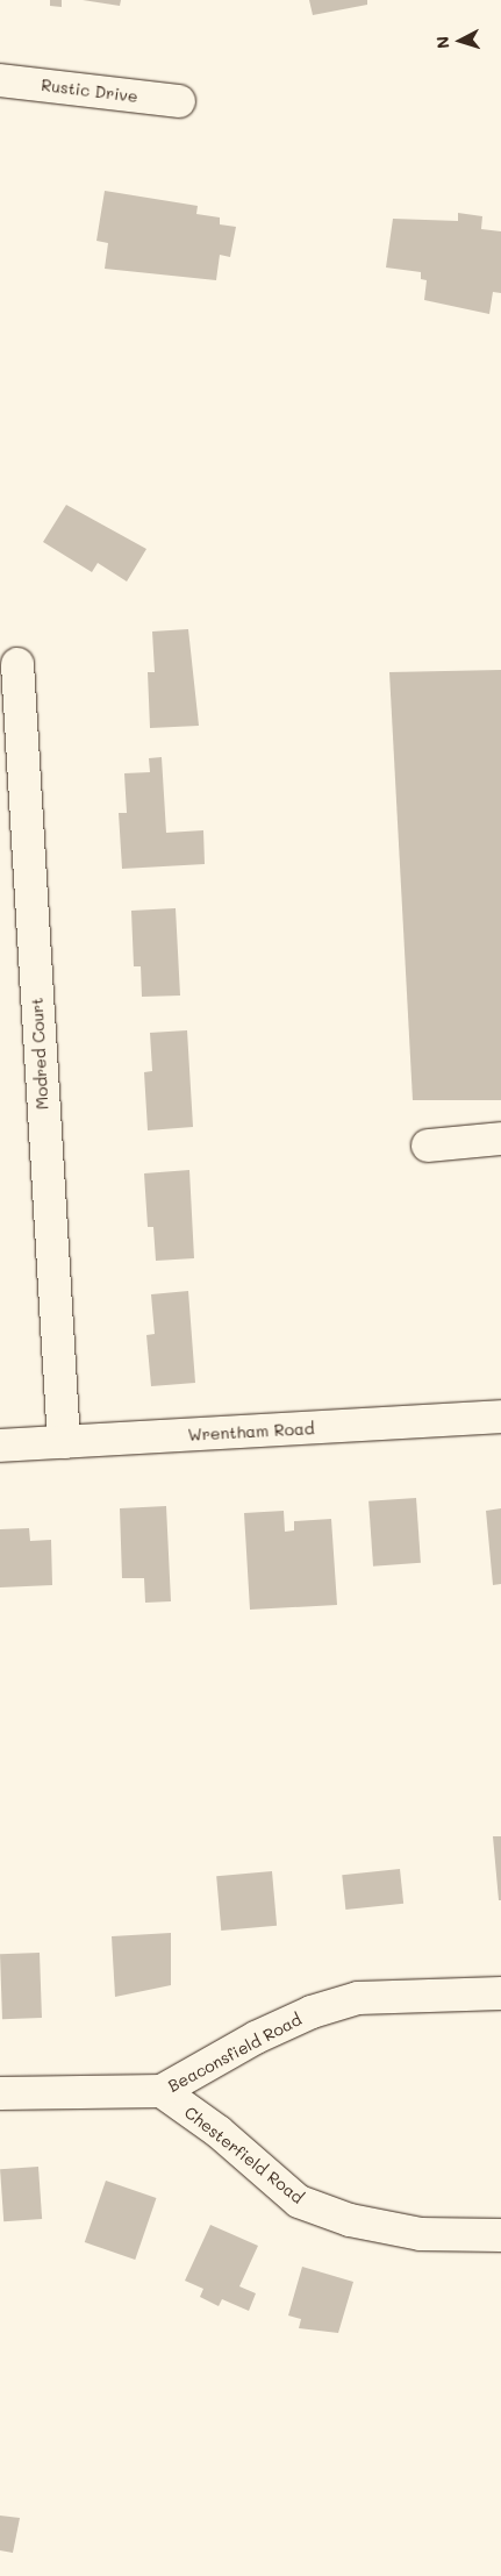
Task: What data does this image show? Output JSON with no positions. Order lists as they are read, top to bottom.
{
  "streets": {
    "street": [
      "Rustic Drive",
      "Modred Court",
      "Wrentham Road",
      "Beaconsfield Road",
      "Chesterfield Road"
    ]
  },
  "crossings": [
    ["Modred Court", "Wrentham Road"],
    ["Beaconsfield Road", "Chesterfield Road"]
  ],
  "north": "left"
}
